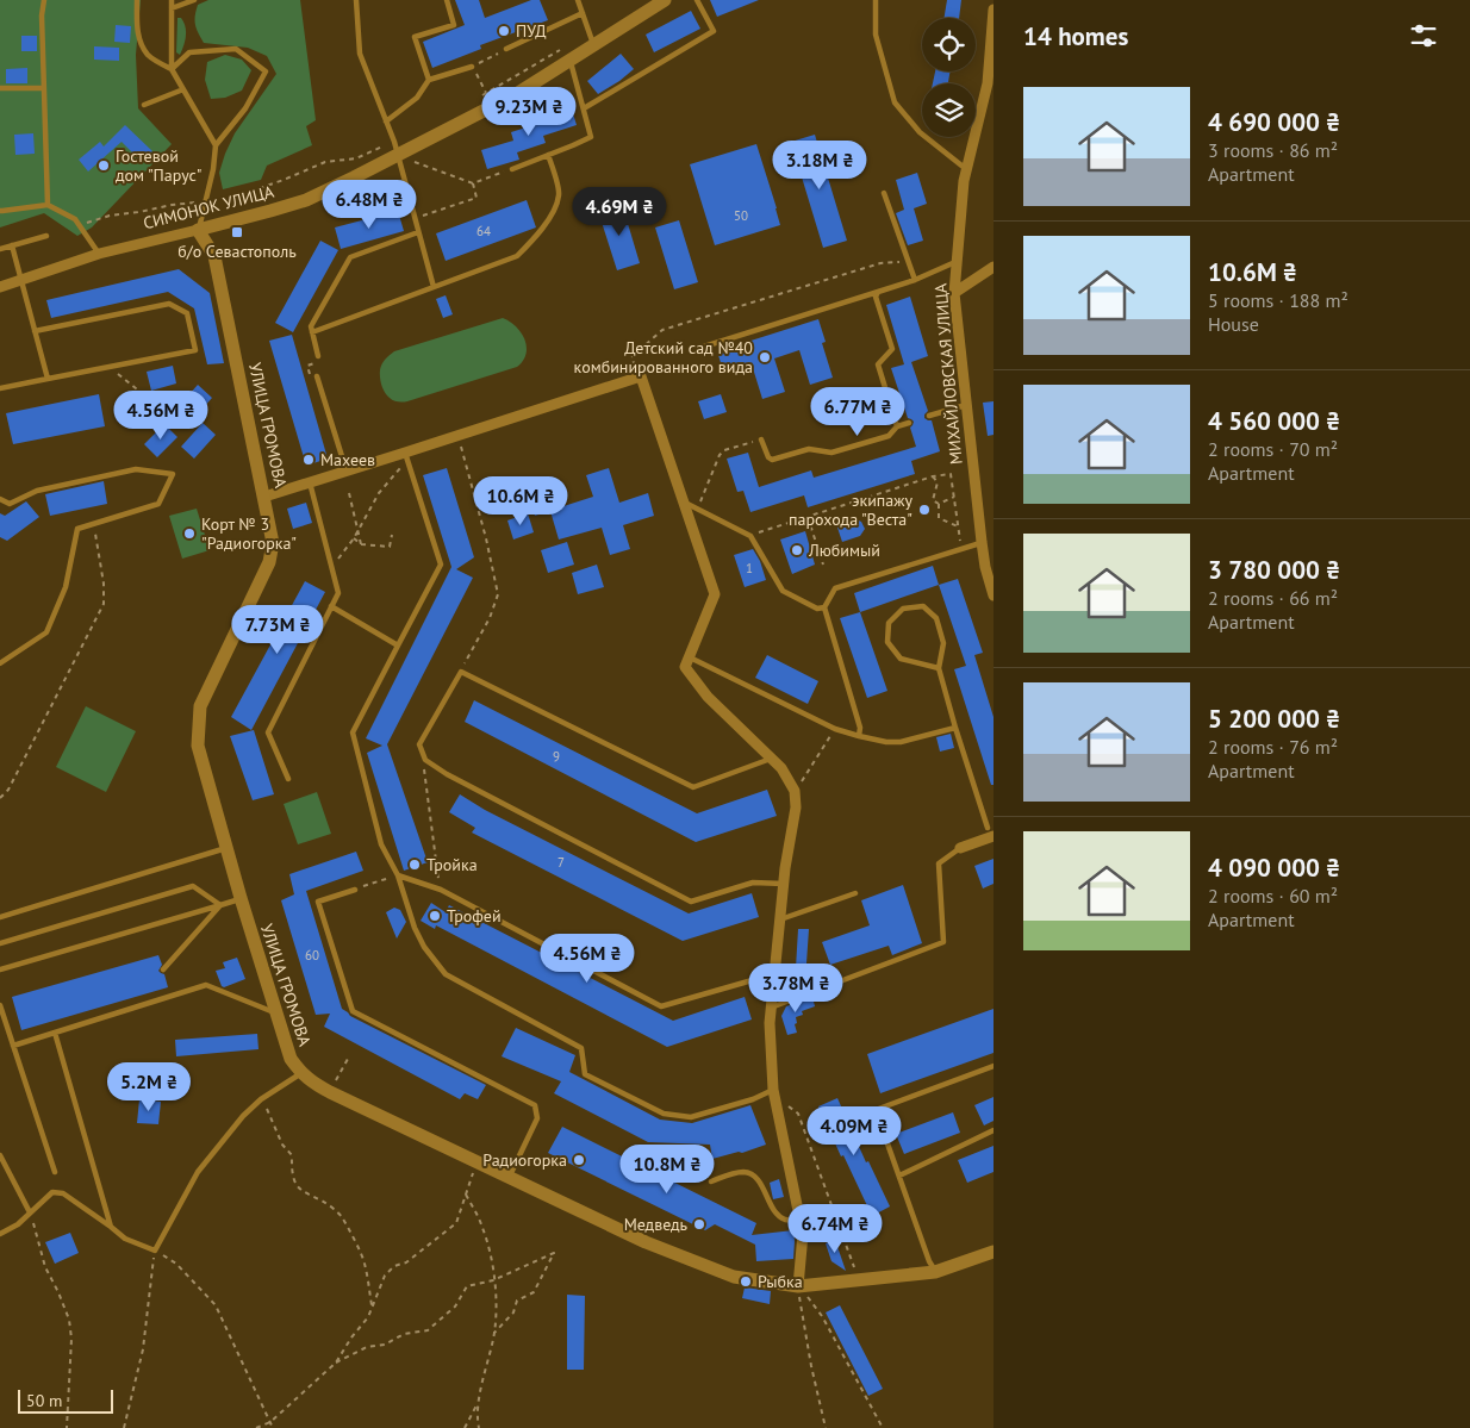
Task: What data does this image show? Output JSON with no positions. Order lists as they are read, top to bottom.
{
  "streets": {
    "street": ["СИМОНОК УЛИЦА", "МИХАЙЛОВСКАЯ УЛИЦА", "УЛИЦА ГРОМОВА"]
  },
  "crossings": [
    ["СИМОНОК УЛИЦА", "УЛИЦА ГРОМОВА"]
  ],
  "places": {
    "other": [
      "ПУД",
      "Гостевой дом \"Парус\"",
      "Детский сад №40 комбинированного вида",
      "Махеев",
      "экипажу парохода \"Веста\"",
      "Корт № 3 \"Радиогорка\"",
      "Любимый",
      "Тройка",
      "Трофей",
      "Радиогорка",
      "Медведь",
      "Рыбка"
    ],
    "transit": ["б/о Севастополь"]
  },
  "house_numbers": [
    "50",
    "64",
    "1",
    "9",
    "7",
    "60"
  ],
  "scale_bar": "50 m",
  "page": {
    "heading": "14 homes",
    "list": [
      {
        "name": "4 690 000 ₴",
        "note": "3 rooms · 86 m² · Apartment"
      },
      {
        "name": "10.6M ₴",
        "note": "5 rooms · 188 m² · House"
      },
      {
        "name": "4 560 000 ₴",
        "note": "2 rooms · 70 m² · Apartment"
      },
      {
        "name": "3 780 000 ₴",
        "note": "2 rooms · 66 m² · Apartment"
      },
      {
        "name": "5 200 000 ₴",
        "note": "2 rooms · 76 m² · Apartment"
      },
      {
        "name": "4 090 000 ₴",
        "note": "2 rooms · 60 m² · Apartment"
      }
    ],
    "price": [
      "9.23M ₴",
      "3.18M ₴",
      "6.48M ₴",
      "4.69M ₴",
      "6.77M ₴",
      "4.56M ₴",
      "10.6M ₴",
      "7.73M ₴",
      "4.56M ₴",
      "3.78M ₴",
      "5.2M ₴",
      "4.09M ₴",
      "10.8M ₴",
      "6.74M ₴"
    ],
    "scale": "50 m"
  }
}
